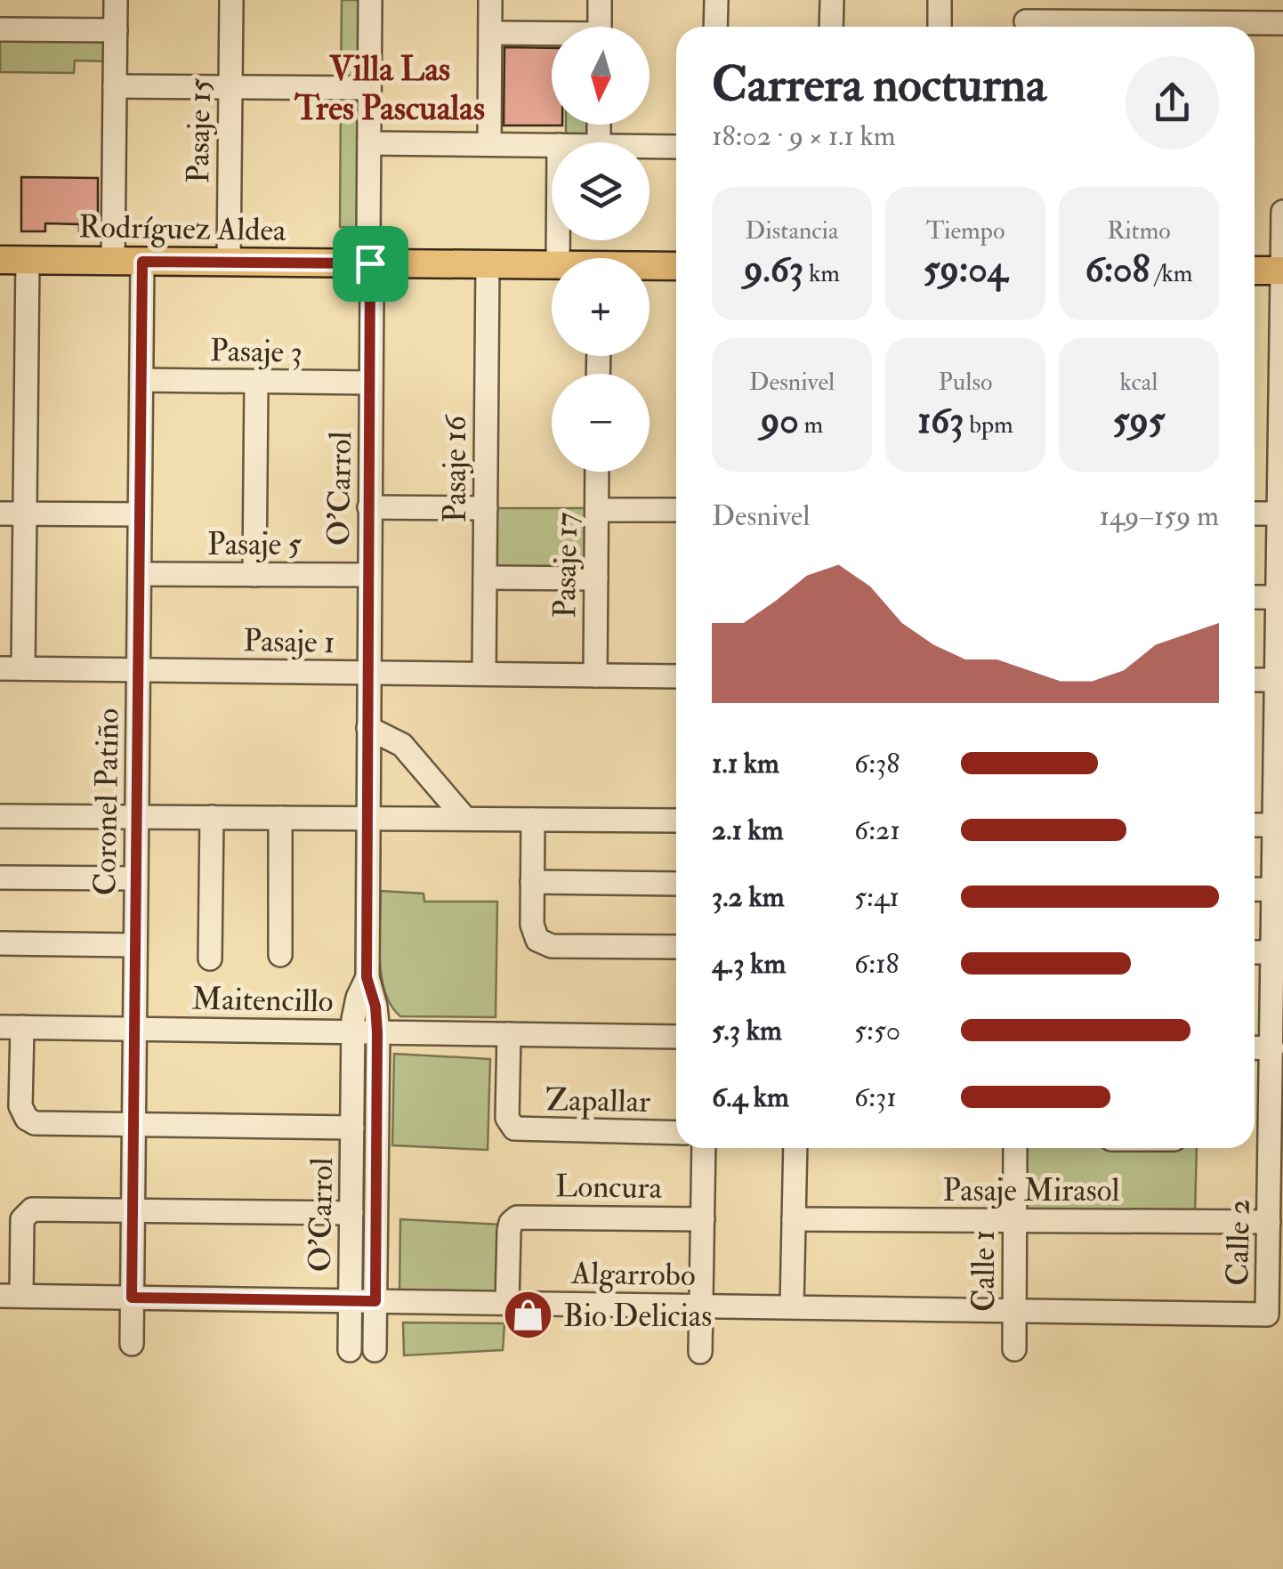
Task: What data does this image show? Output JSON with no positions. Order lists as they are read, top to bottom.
{
  "streets": {
    "main road": ["Rodríguez Aldea"],
    "street": [
      "Pasaje 15",
      "Pasaje 3",
      "Pasaje 16",
      "O'Carrol",
      "Pasaje 5",
      "Pasaje 17",
      "Pasaje 1",
      "Coronel Patiño",
      "Maitencillo",
      "Zapallar",
      "Loncura",
      "Pasaje Mirasol",
      "Calle 2",
      "Calle 1",
      "Algarrobo"
    ]
  },
  "crossings": [
    ["Pasaje 15", "Rodríguez Aldea"],
    ["Rodríguez Aldea", "Pasaje 16"],
    ["Rodríguez Aldea", "O'Carrol"],
    ["Rodríguez Aldea", "Coronel Patiño"],
    ["Pasaje 3", "O'Carrol"],
    ["Pasaje 3", "Coronel Patiño"],
    ["Pasaje 16", "Pasaje 1"],
    ["O'Carrol", "Pasaje 5"],
    ["O'Carrol", "Pasaje 1"],
    ["O'Carrol", "Maitencillo"],
    ["O'Carrol", "Algarrobo"],
    ["Pasaje 5", "Coronel Patiño"],
    ["Pasaje 17", "Pasaje 1"],
    ["Pasaje 1", "Coronel Patiño"],
    ["Coronel Patiño", "Maitencillo"],
    ["Coronel Patiño", "Algarrobo"],
    ["Maitencillo", "Zapallar"],
    ["Loncura", "Algarrobo"],
    ["Pasaje Mirasol", "Calle 2"],
    ["Pasaje Mirasol", "Calle 1"],
    ["Calle 2", "Algarrobo"],
    ["Calle 1", "Algarrobo"]
  ],
  "districts": ["Villa Las Tres Pascualas"],
  "places": {
    "shop": ["Bio Delicias"]
  },
  "north": "bottom",
  "page": {
    "map_buttons": ["+", "−"],
    "heading": ["Carrera nocturna", "18:02 · 9 × 1.1 km"],
    "stats": [
      ["Distancia", "9.63 km"],
      ["Tiempo", "59:04"],
      ["Ritmo", "6:08 /km"],
      ["Desnivel", "90 m"],
      ["Pulso", "163 bpm"],
      ["kcal", "595"]
    ],
    "chart": ["Desnivel", "149–159 m"],
    "list": [
      {
        "name": "1.1 km",
        "note": "6:38"
      },
      {
        "name": "2.1 km",
        "note": "6:21"
      },
      {
        "name": "3.2 km",
        "note": "5:41"
      },
      {
        "name": "4.3 km",
        "note": "6:18"
      },
      {
        "name": "5.3 km",
        "note": "5:50"
      },
      {
        "name": "6.4 km",
        "note": "6:31"
      }
    ]
  }
}
